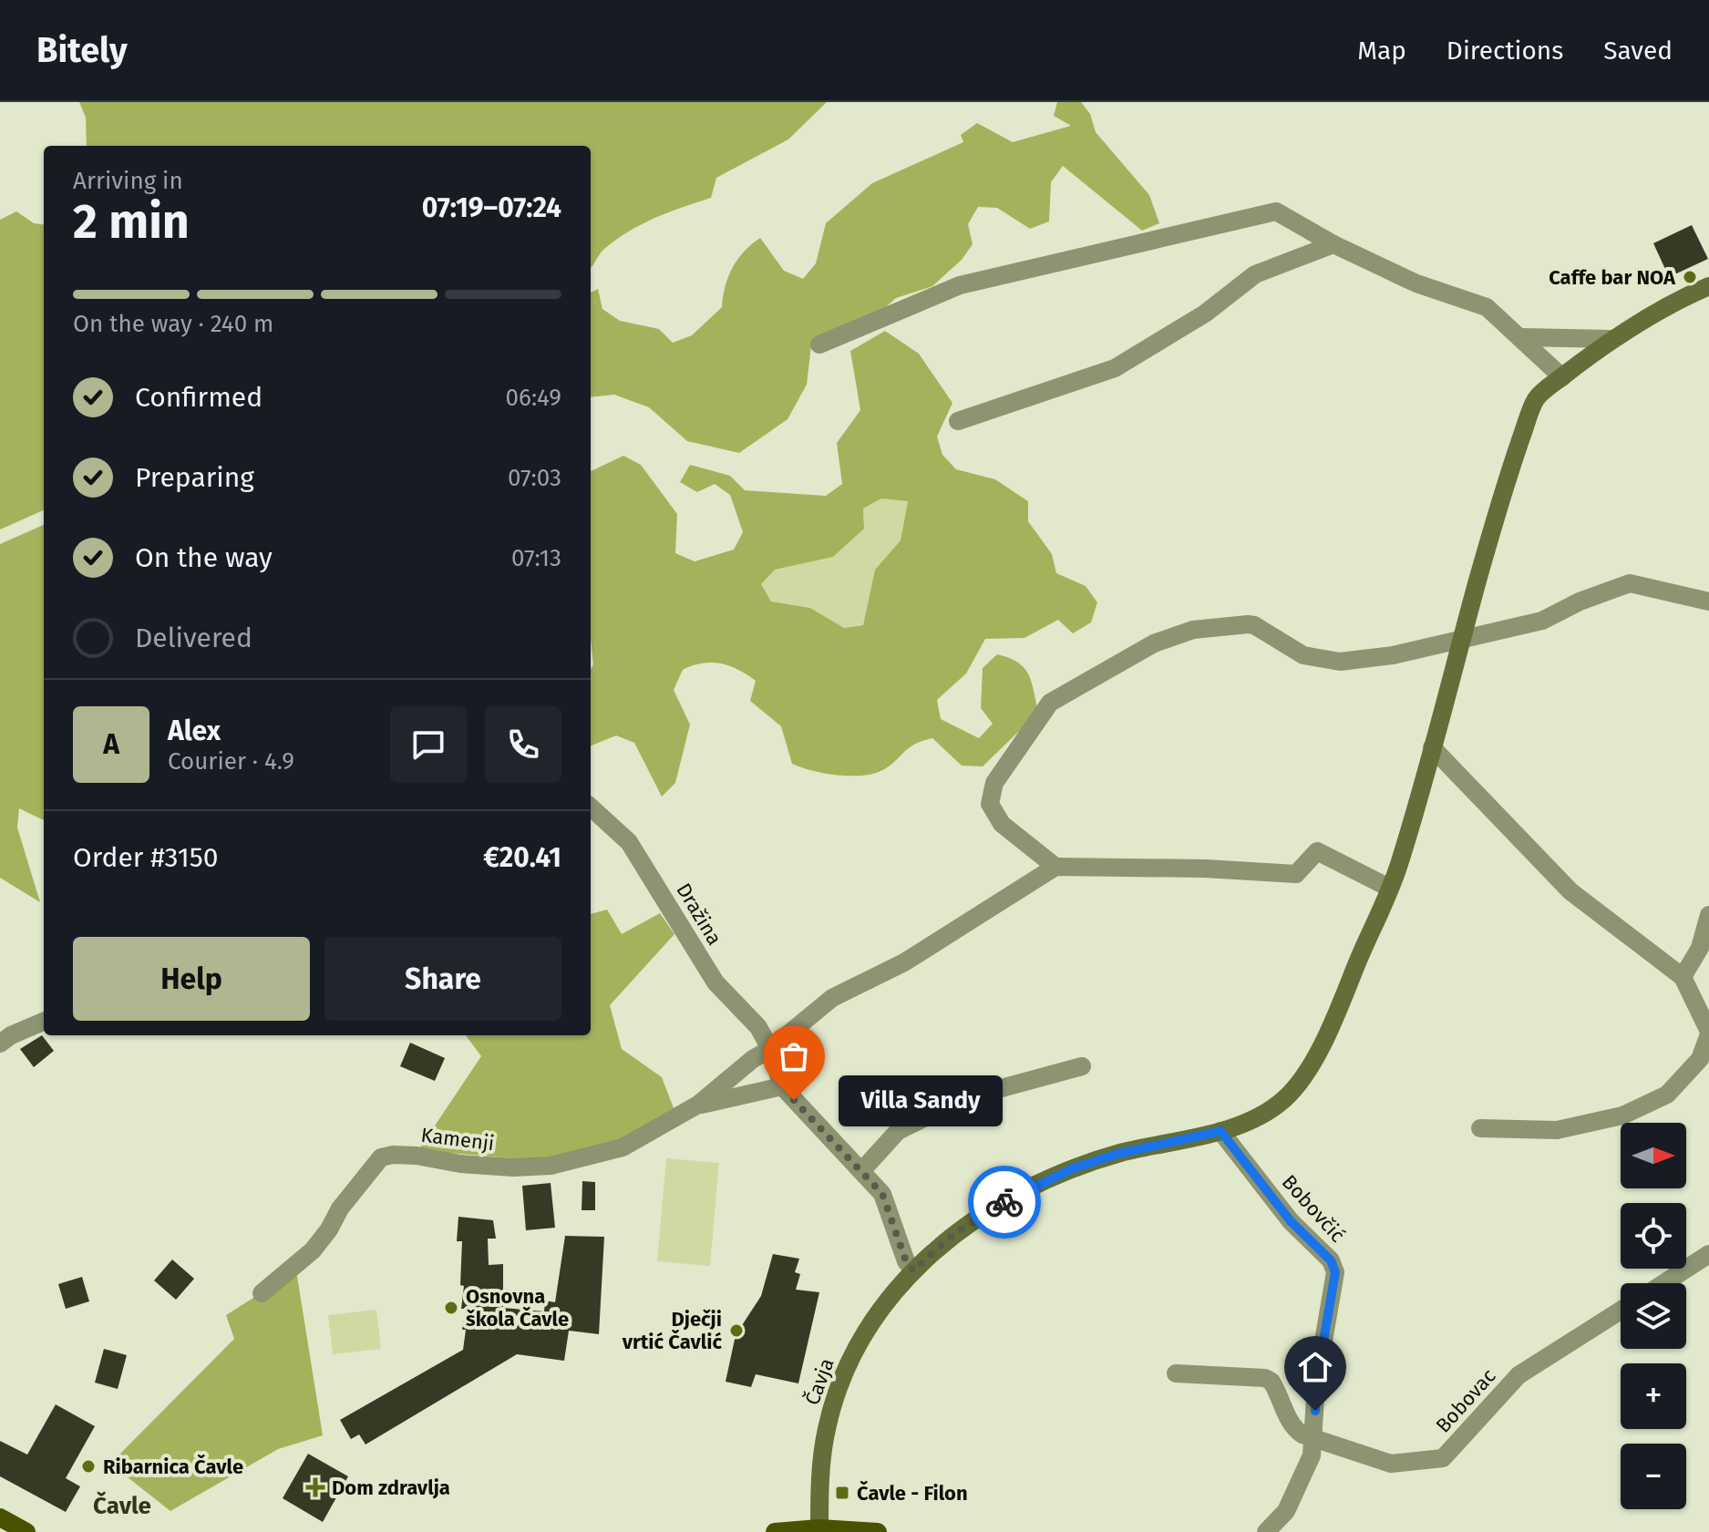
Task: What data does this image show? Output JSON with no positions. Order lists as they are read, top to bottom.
{
  "streets": {
    "main road": ["Čavja"],
    "street": [
      "Dražina",
      "Kamenji",
      "Bobovčić",
      "Bobovac"
    ]
  },
  "crossings": [
    ["Dražina", "Kamenji"],
    ["Bobovčić", "Čavja"],
    ["Bobovčić", "Bobovac"]
  ],
  "districts": ["Čavle"],
  "places": {
    "other": [
      "Caffe bar NOA",
      "Villa Sandy",
      "Osnovna škola Čavle",
      "Dječji vrtić Čavlić",
      "Ribarnica Čavle"
    ],
    "health": ["Dom zdravlja"],
    "transit": ["Čavle - Filon"]
  },
  "north": "right",
  "page": {
    "header": "Bitely",
    "nav": ["Map", "Directions", "Saved"],
    "heading": ["2 min", "Arriving in", "07:19–07:24"],
    "panel": [
      "Alex",
      "Courier · 4.9",
      "Order #3150",
      "€20.41"
    ],
    "bar": "On the way · 240 m",
    "list": [
      ["Confirmed", "06:49"],
      ["Preparing", "07:03"],
      ["On the way", "07:13"],
      "Delivered"
    ],
    "round": "A",
    "buttons": ["Help", "Share"],
    "bubble": "Villa Sandy",
    "map_buttons": ["+", "−"]
  }
}
